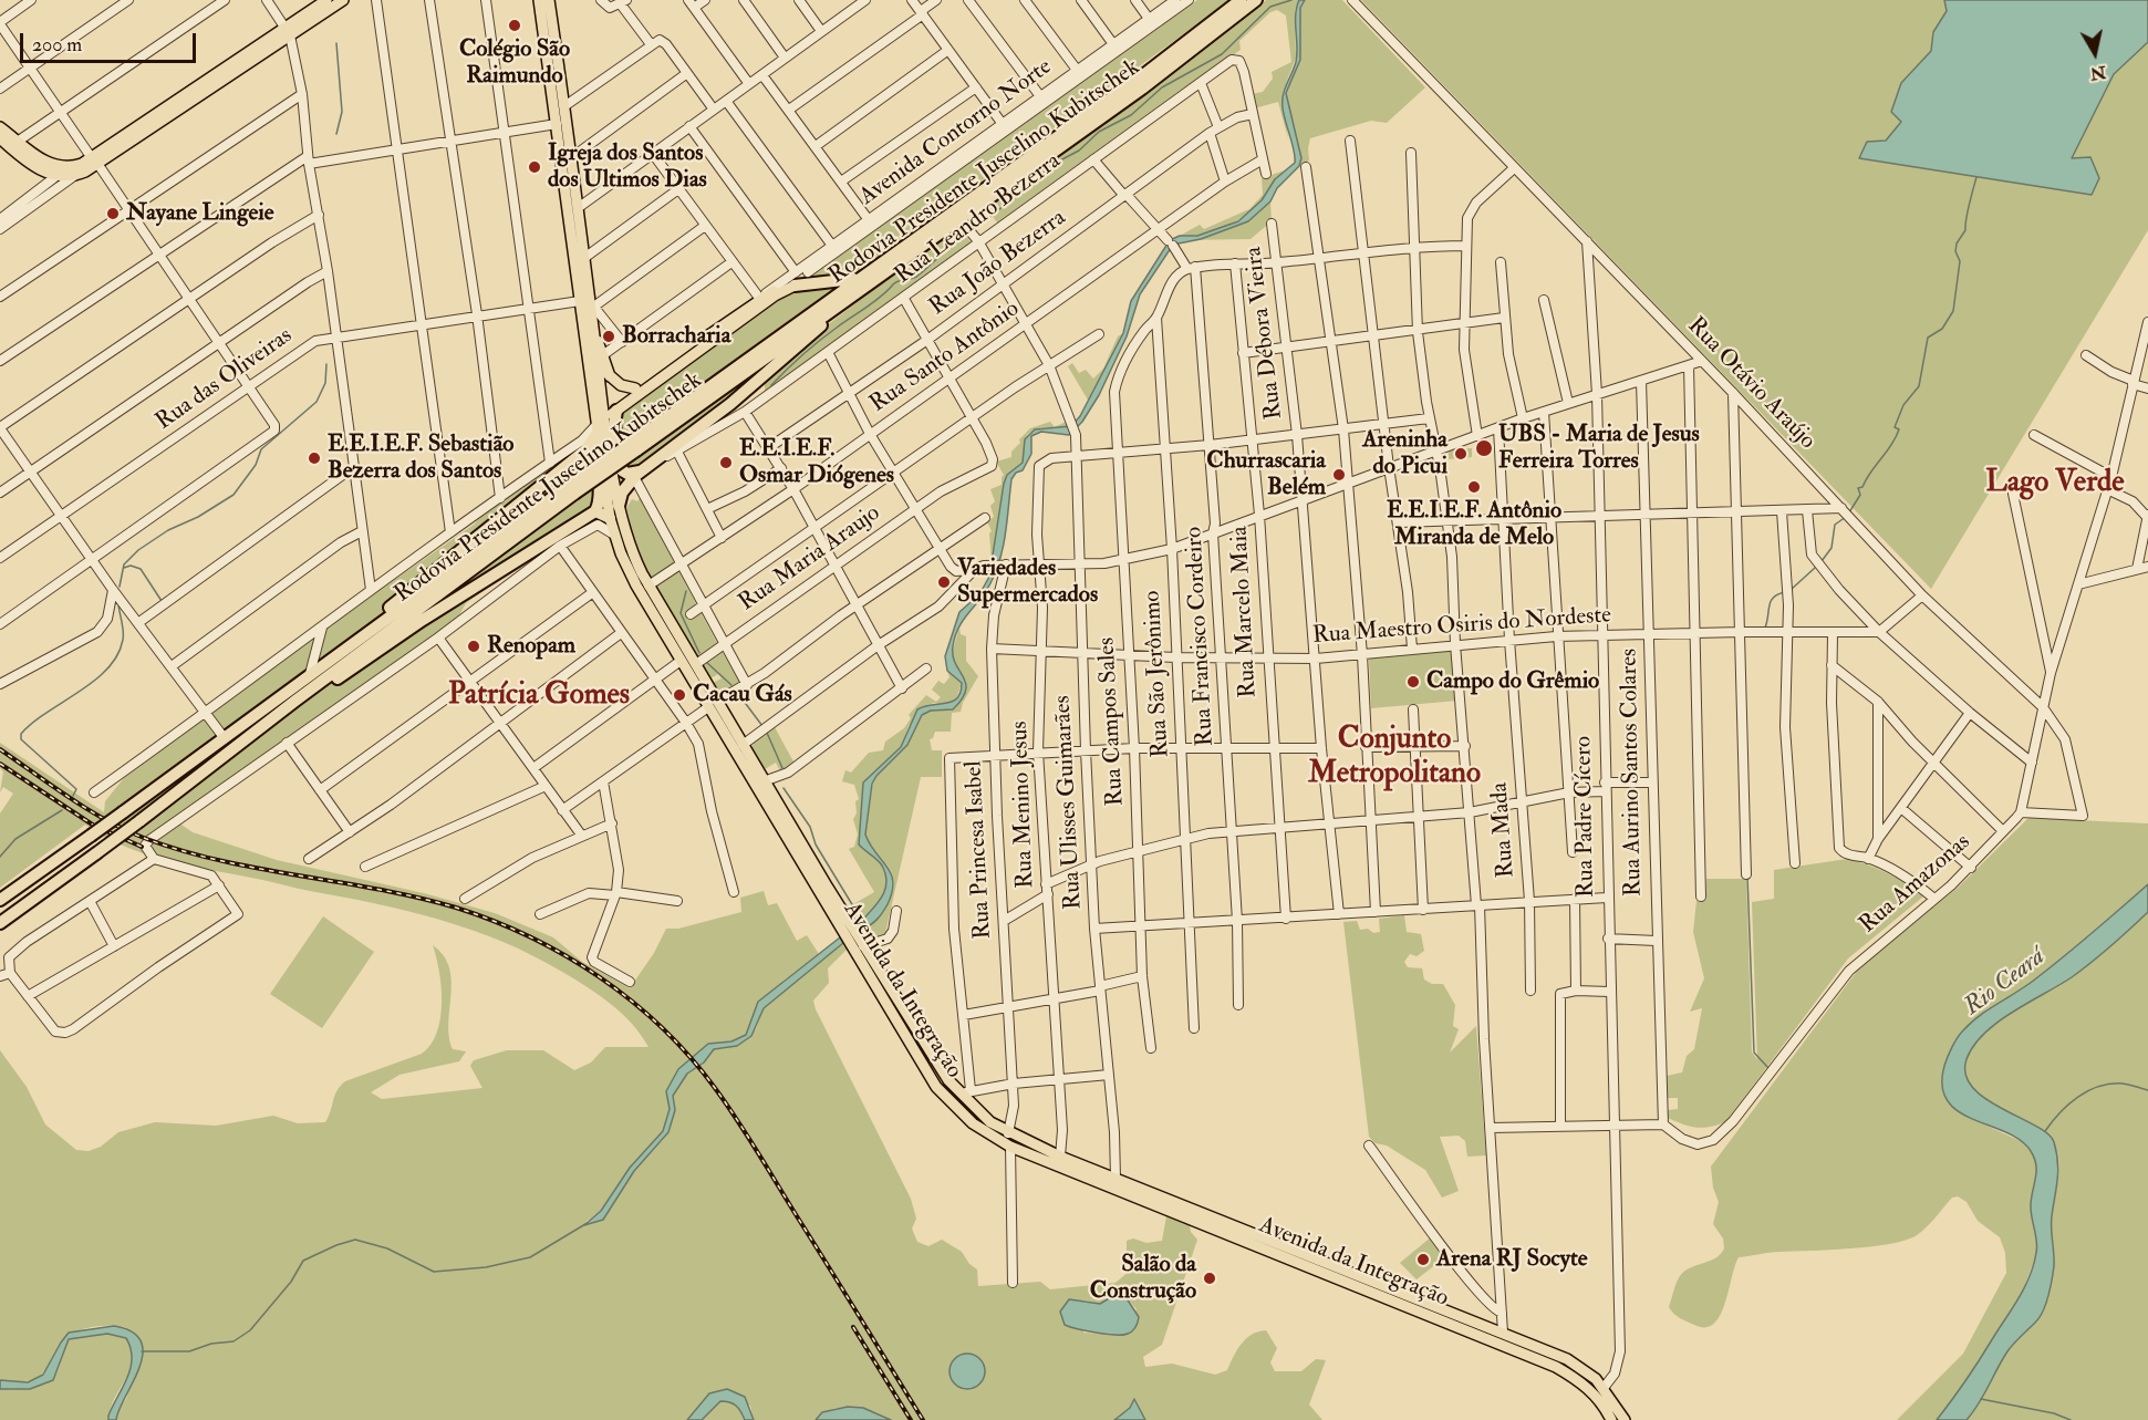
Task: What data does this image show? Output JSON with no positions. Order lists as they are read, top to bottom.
{
  "streets": {
    "highway": ["Rodovia Presidente Juscelino Kubitschek"],
    "main road": ["Avenida da Integração"],
    "street": [
      "Avenida Contorno Norte",
      "Rua Leandro Bezerra",
      "Rua João Bezerra",
      "Rua Débora Vieira",
      "Rua Santo Antônio",
      "Rua das Oliveiras",
      "Rua Otávio Araújo",
      "Rua Maria Araujo",
      "Rua Marcelo Maia",
      "Rua Maestro Osiris do Nordeste",
      "Rua Francisco Cordeiro",
      "Rua São Jerônimo",
      "Rua Campos Sales",
      "Rua Aurino Santos Colares",
      "Rua Ulisses Guimarães",
      "Rua Menino Jesus",
      "Rua Padre Cícero",
      "Rua Mada",
      "Rua Princesa Isabel",
      "Rua Amazonas"
    ]
  },
  "crossings": [
    ["Rodovia Presidente Juscelino Kubitschek", "Rua Ulisses Guimarães"],
    ["Rua Leandro Bezerra", "Rua João Bezerra"],
    ["Rua Leandro Bezerra", "Rua Maria Araujo"],
    ["Rua Leandro Bezerra", "Rua Ulisses Guimarães"],
    ["Rua João Bezerra", "Rua Maria Araujo"],
    ["Rua João Bezerra", "Rua Ulisses Guimarães"],
    ["Rua Débora Vieira", "Rua Maestro Osiris do Nordeste"],
    ["Rua Santo Antônio", "Rua Maria Araujo"],
    ["Rua Santo Antônio", "Rua Ulisses Guimarães"],
    ["Rua Santo Antônio", "Avenida da Integração"],
    ["Rua Otávio Araújo", "Rua Padre Cícero"],
    ["Rua Otávio Araújo", "Rua Amazonas"],
    ["Rua Maria Araujo", "Avenida da Integração"],
    ["Rua Marcelo Maia", "Rua Maestro Osiris do Nordeste"],
    ["Rua Maestro Osiris do Nordeste", "Rua Francisco Cordeiro"],
    ["Rua Maestro Osiris do Nordeste", "Rua São Jerônimo"],
    ["Rua Maestro Osiris do Nordeste", "Rua Campos Sales"],
    ["Rua Maestro Osiris do Nordeste", "Rua Aurino Santos Colares"],
    ["Rua Maestro Osiris do Nordeste", "Rua Ulisses Guimarães"],
    ["Rua Maestro Osiris do Nordeste", "Rua Menino Jesus"],
    ["Rua Maestro Osiris do Nordeste", "Rua Padre Cícero"],
    ["Rua Maestro Osiris do Nordeste", "Rua Mada"],
    ["Rua Maestro Osiris do Nordeste", "Rua Princesa Isabel"],
    ["Rua São Jerônimo", "Rua Campos Sales"],
    ["Rua Aurino Santos Colares", "Rua Amazonas"],
    ["Rua Ulisses Guimarães", "Rua Menino Jesus"],
    ["Rua Ulisses Guimarães", "Avenida da Integração"],
    ["Rua Menino Jesus", "Avenida da Integração"],
    ["Rua Padre Cícero", "Avenida da Integração"],
    ["Rua Princesa Isabel", "Avenida da Integração"]
  ],
  "districts": ["Lago Verde", "Patrícia Gomes", "Conjunto Metropolitano"],
  "water": ["Rio Ceará"],
  "places": [
    "Colégio São Raimundo",
    "Igreja dos Santos dos Ultimos Dias",
    "Nayane Lingeie",
    "Borracharia",
    "UBS - Maria de Jesus Ferreira Torres",
    "Areninha do Picui",
    "E.E.I.E.F. Sebastião Bezerra dos Santos",
    "E.E.I.E.F. Osmar Diógenes",
    "Churrascaria Belém",
    "E.E.I.E.F. Antônio Miranda de Melo",
    "Variedades Supermercados",
    "Renopam",
    "Campo do Grêmio",
    "Cacau Gás",
    "Arena RJ Socyte",
    "Salão da Construção"
  ],
  "scale_bar": "200 m",
  "north": "bottom"
}
